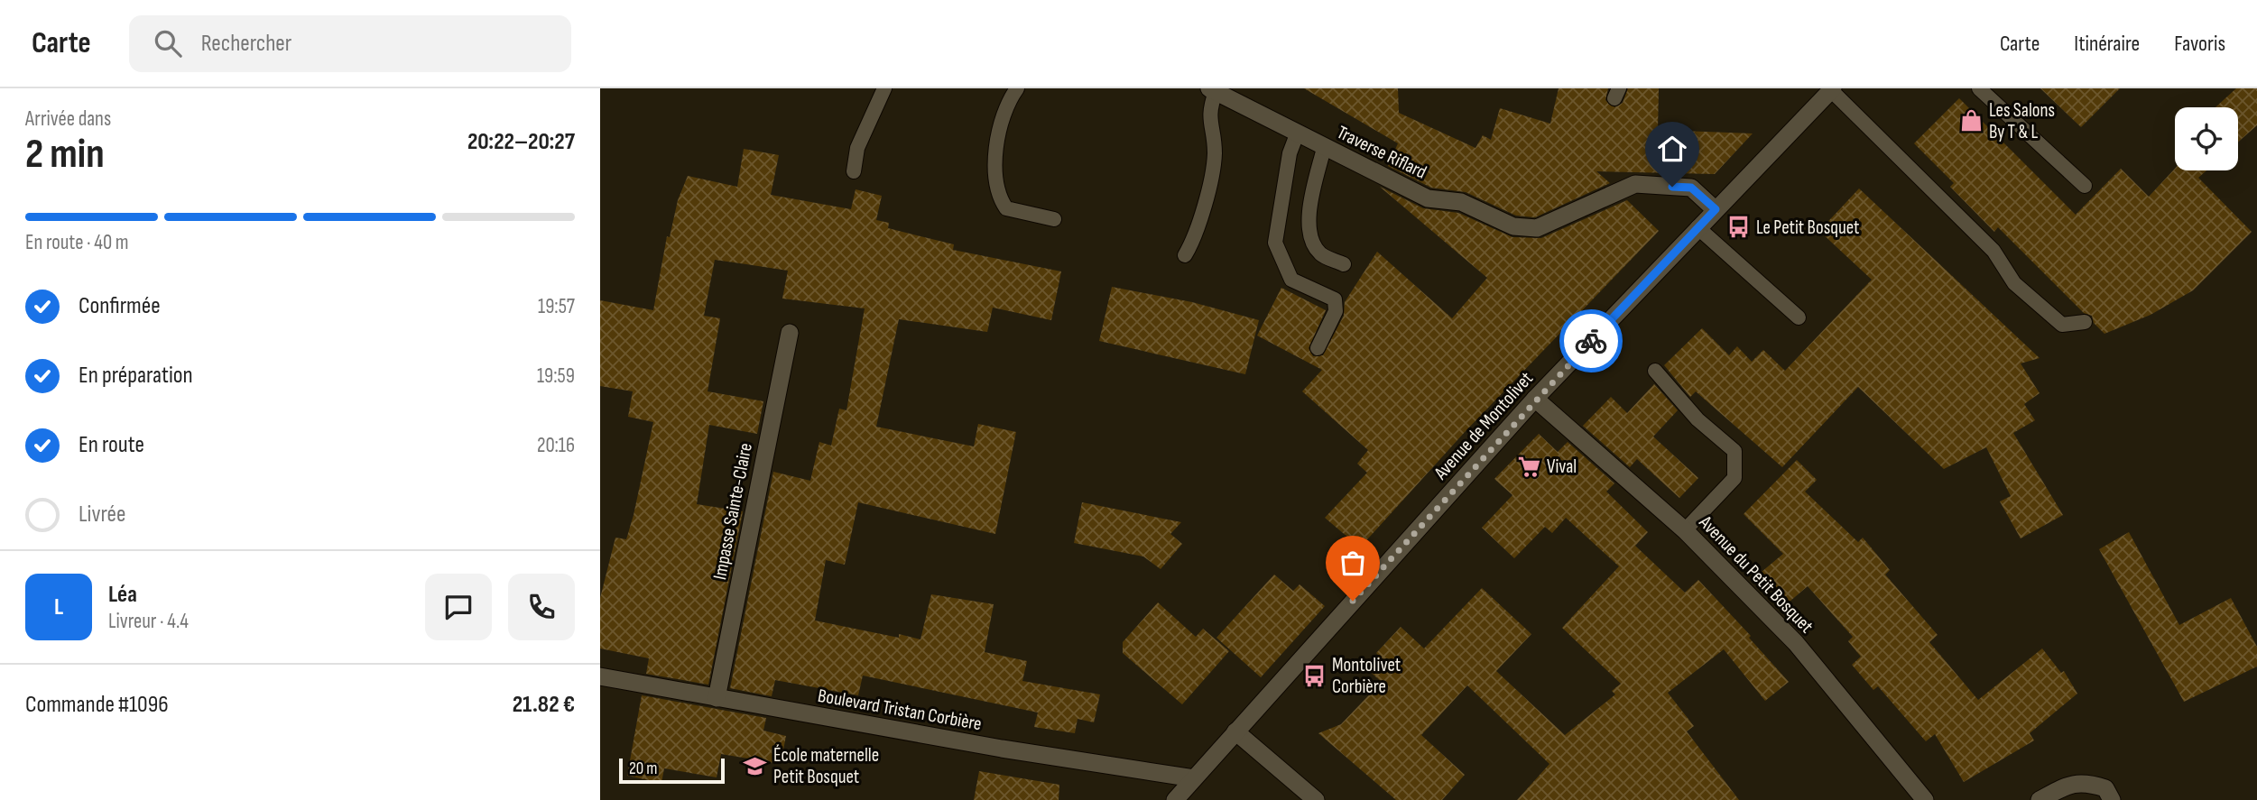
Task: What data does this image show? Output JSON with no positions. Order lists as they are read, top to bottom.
{
  "streets": {
    "street": [
      "Traverse Riflard",
      "Avenue de Montolivet",
      "Impasse Sainte-Claire",
      "Avenue du Petit Bosquet",
      "Boulevard Tristan Corbière"
    ]
  },
  "crossings": [
    ["Traverse Riflard", "Avenue de Montolivet"],
    ["Avenue de Montolivet", "Avenue du Petit Bosquet"],
    ["Avenue de Montolivet", "Boulevard Tristan Corbière"],
    ["Impasse Sainte-Claire", "Boulevard Tristan Corbière"]
  ],
  "places": {
    "shop": ["Les Salons By T & L"],
    "bus stop": ["Le Petit Bosquet", "Montolivet Corbière"],
    "supermarket": ["Vival"],
    "school or university": ["École maternelle Petit Bosquet"]
  },
  "scale_bar": "20 m",
  "page": {
    "header": "Carte",
    "search": "Rechercher",
    "nav": ["Carte", "Itinéraire", "Favoris"],
    "heading": ["2 min", "Arrivée dans", "20:22–20:27"],
    "panel": [
      "Léa",
      "Livreur · 4.4",
      "Commande #1096",
      "21.82 €"
    ],
    "bar": "En route · 40 m",
    "list": [
      ["Confirmée", "19:57"],
      ["En préparation", "19:59"],
      ["En route", "20:16"],
      "Livrée"
    ],
    "round": "L",
    "scale": "20 m"
  }
}
